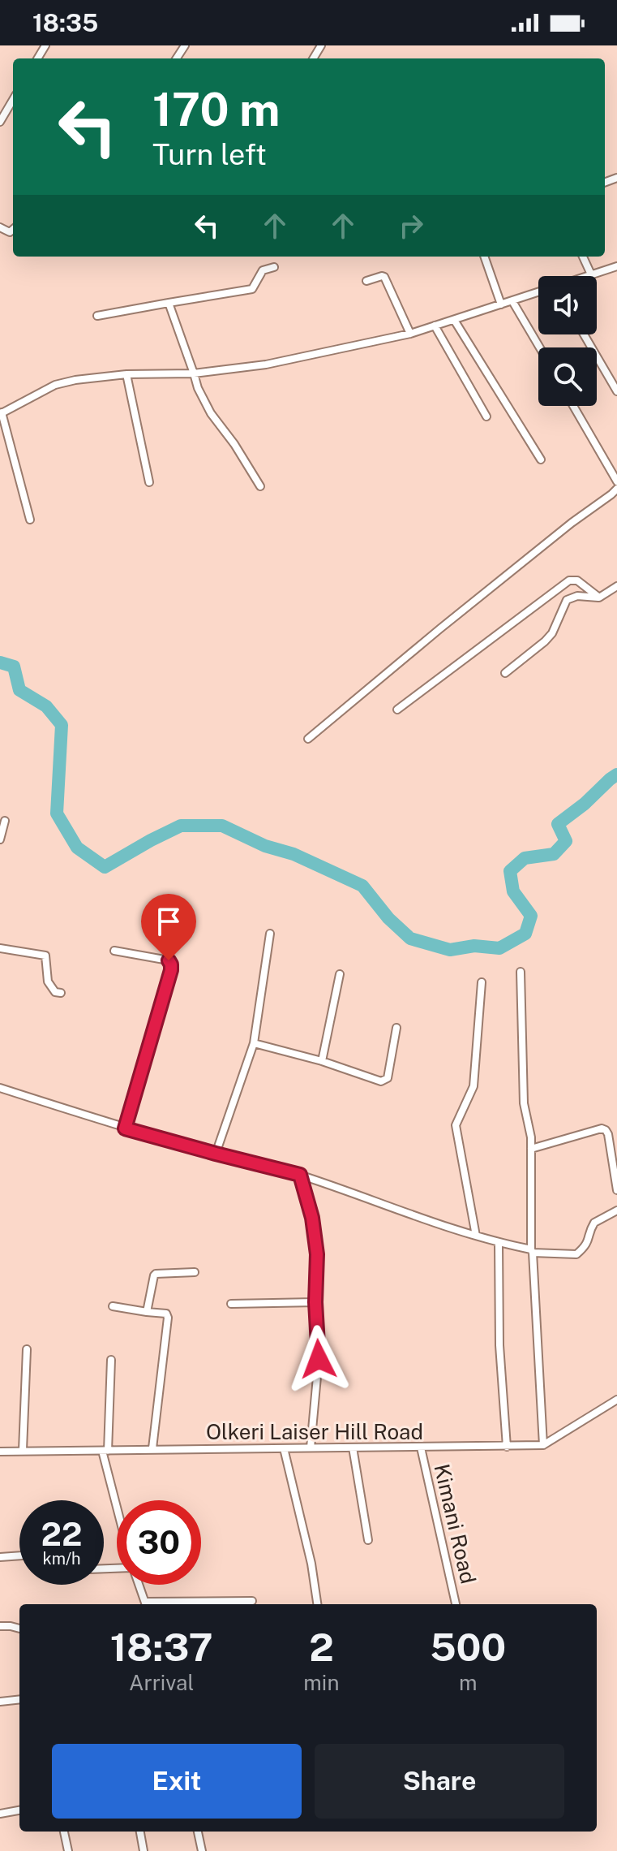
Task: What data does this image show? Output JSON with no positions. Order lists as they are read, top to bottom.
{
  "streets": {
    "street": ["Olkeri Laiser Hill Road", "Kimani Road"]
  },
  "crossings": [
    ["Olkeri Laiser Hill Road", "Kimani Road"]
  ],
  "page": {
    "status": "18:35",
    "turn": ["170 m", "Turn left"],
    "speed": "22 km/h",
    "limit": "30",
    "eta": [
      "18:37",
      "Arrival",
      "2",
      "min",
      "500",
      "m"
    ],
    "buttons": ["Exit", "Share"]
  }
}
